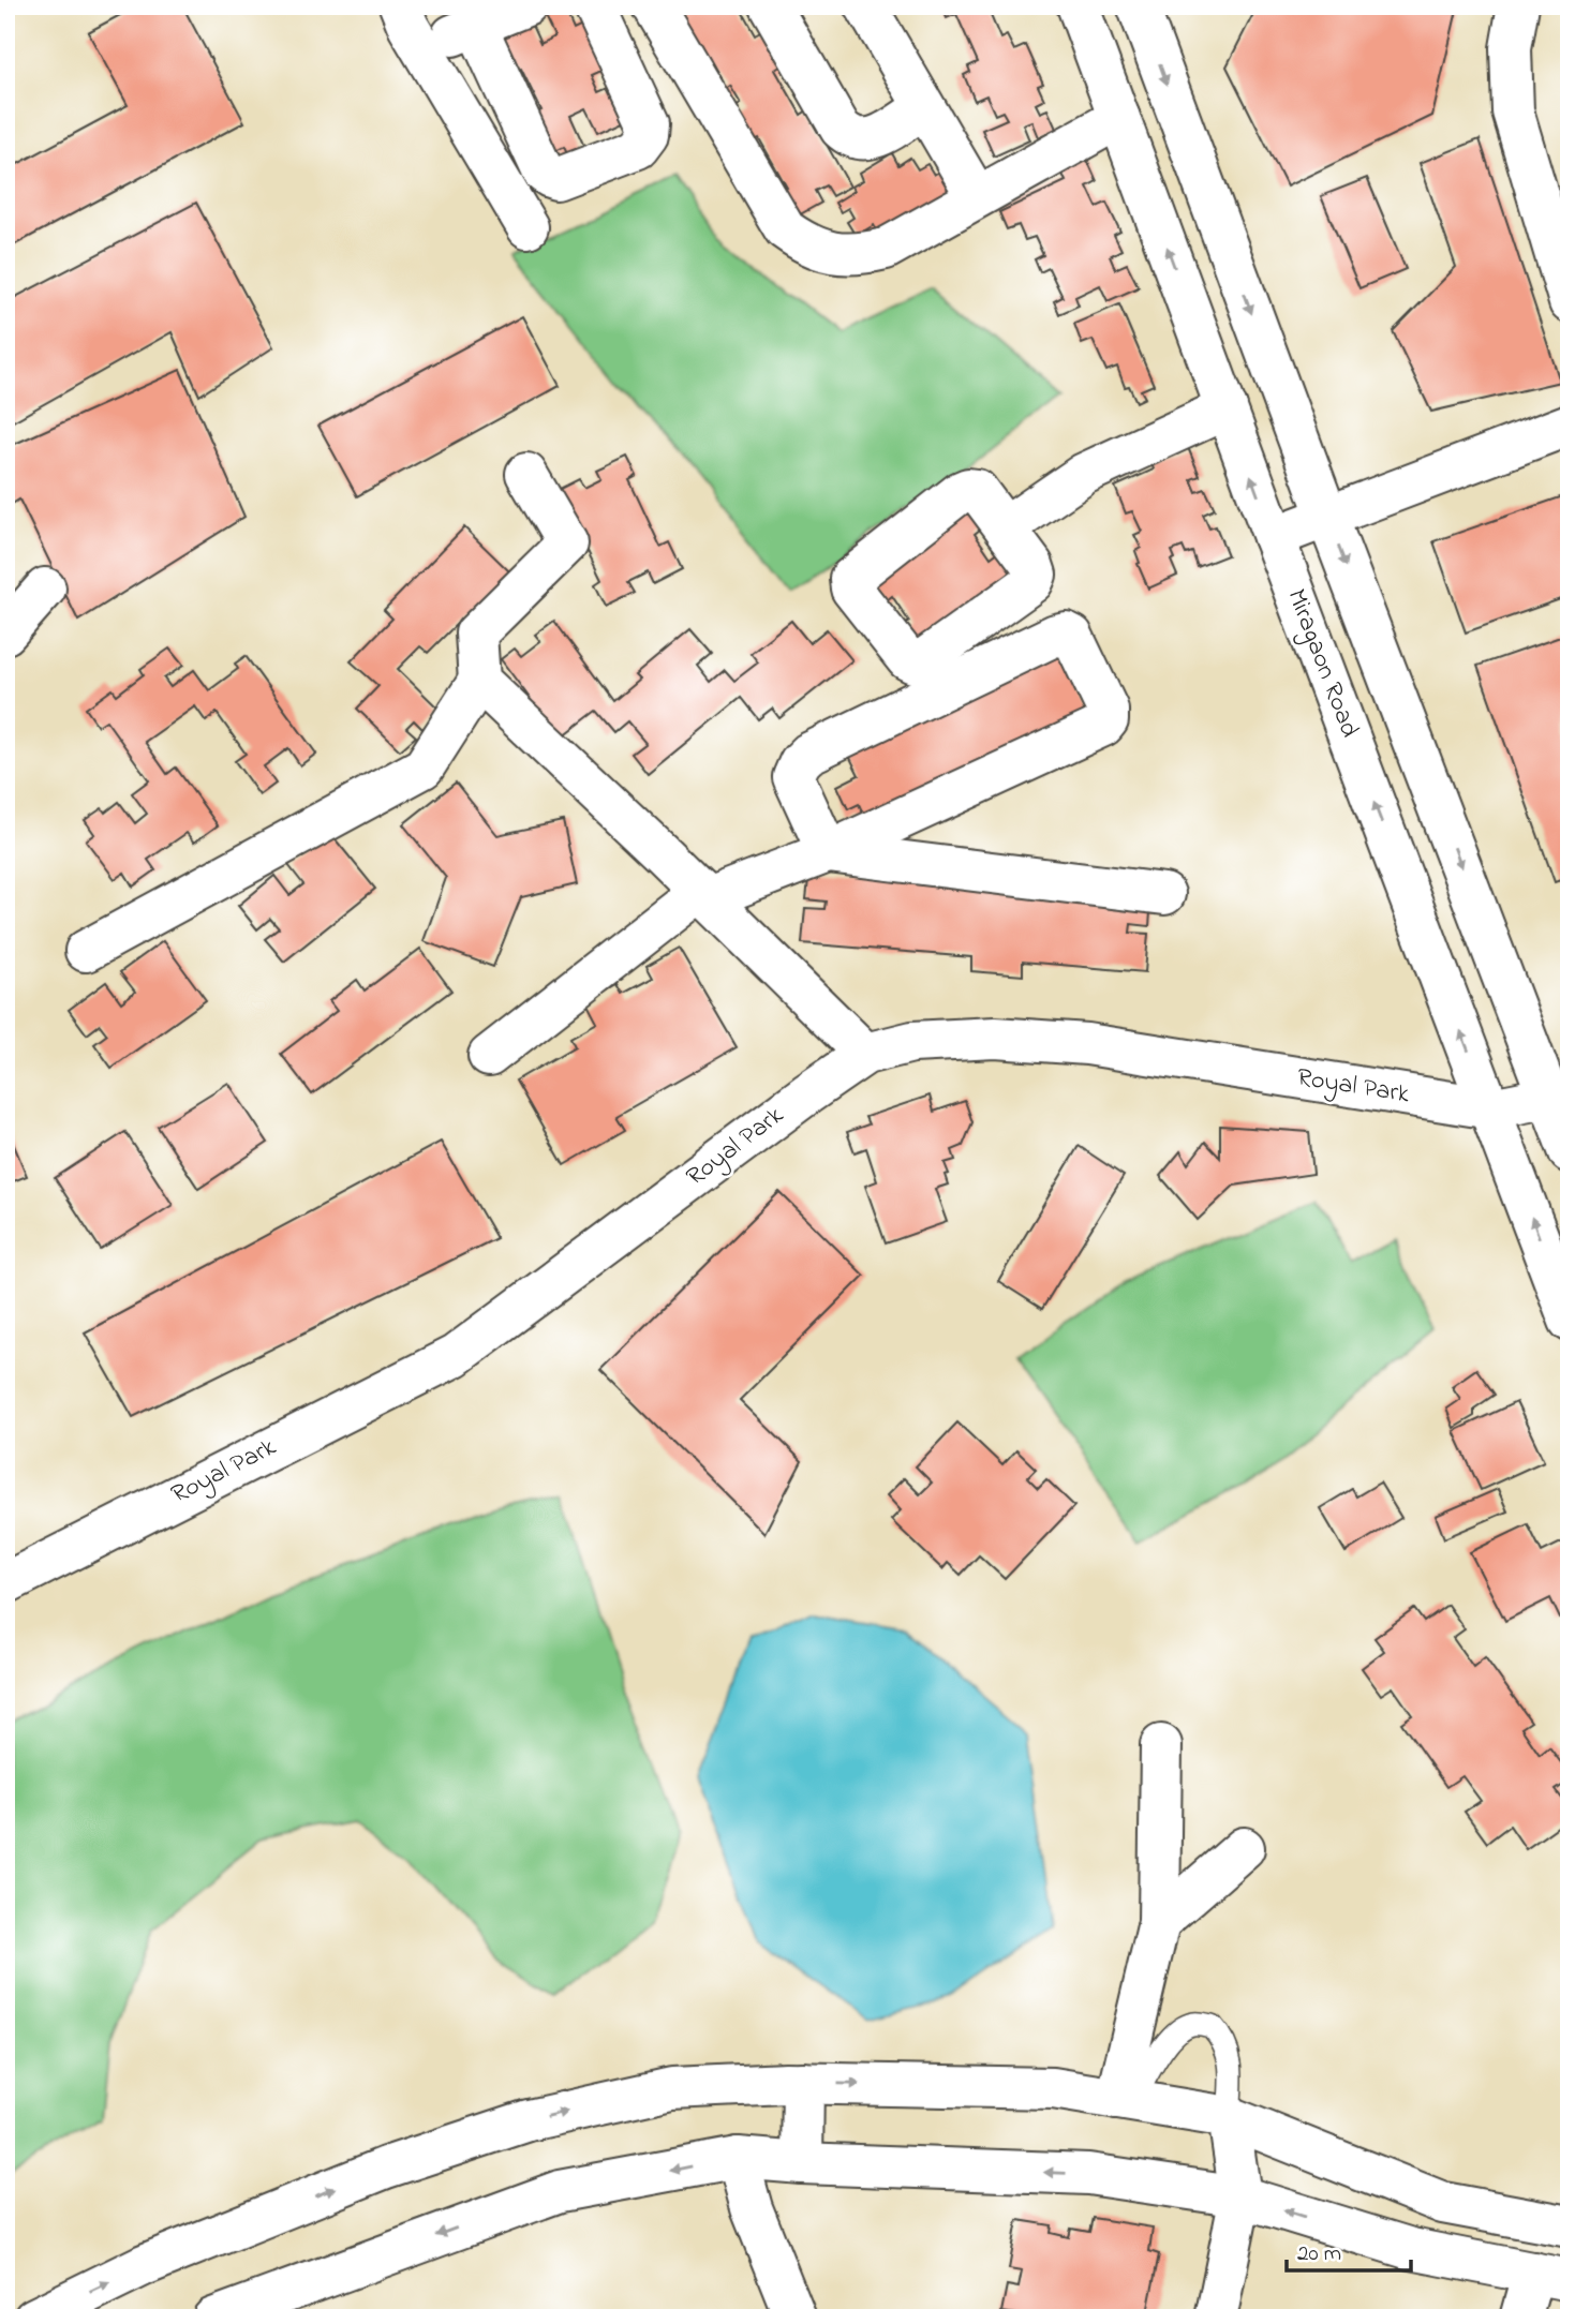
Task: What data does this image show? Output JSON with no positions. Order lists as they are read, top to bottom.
{
  "streets": {
    "street": ["Miragaon Road", "Royal Park"]
  },
  "crossings": [
    ["Miragaon Road", "Royal Park"]
  ],
  "scale_bar": "20 m"
}
